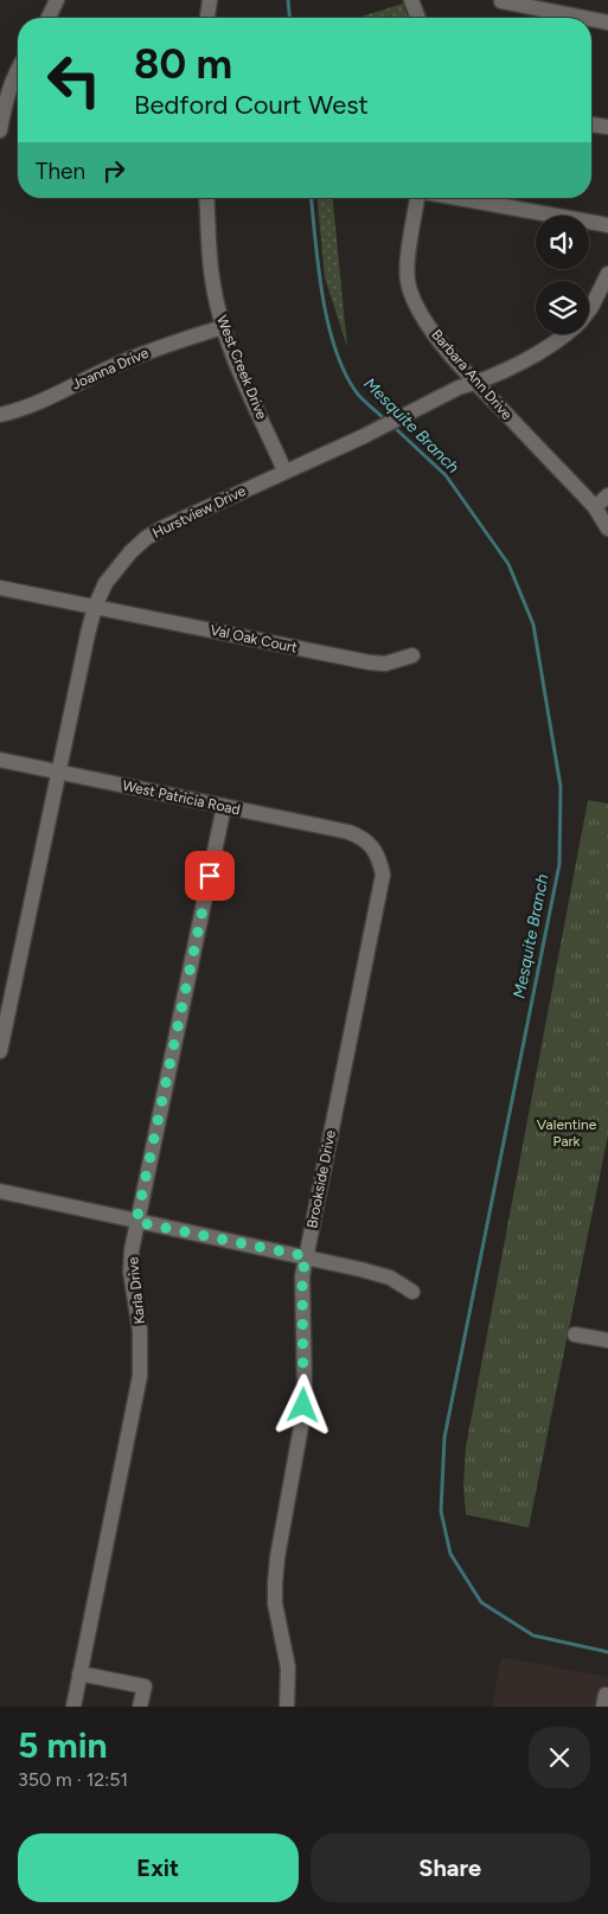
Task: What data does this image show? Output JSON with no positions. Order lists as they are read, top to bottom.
{
  "streets": {
    "street": [
      "West Creek Drive",
      "Joanna Drive",
      "Barbara Ann Drive",
      "Hurstview Drive",
      "Val Oak Court",
      "West Patricia Road",
      "Brookside Drive",
      "Karla Drive"
    ]
  },
  "crossings": [
    ["West Creek Drive", "Joanna Drive"],
    ["West Creek Drive", "Hurstview Drive"],
    ["Barbara Ann Drive", "Hurstview Drive"],
    ["Hurstview Drive", "Val Oak Court"],
    ["Hurstview Drive", "West Patricia Road"],
    ["West Patricia Road", "Brookside Drive"],
    ["West Patricia Road", "Karla Drive"]
  ],
  "water": ["Mesquite Branch"],
  "parks": ["Valentine Park"],
  "page": {
    "turn": ["80 m", "Bedford Court West"],
    "then": "Then",
    "heading": ["5 min", "350 m · 12:51"],
    "buttons": ["Exit", "Share"]
  }
}
